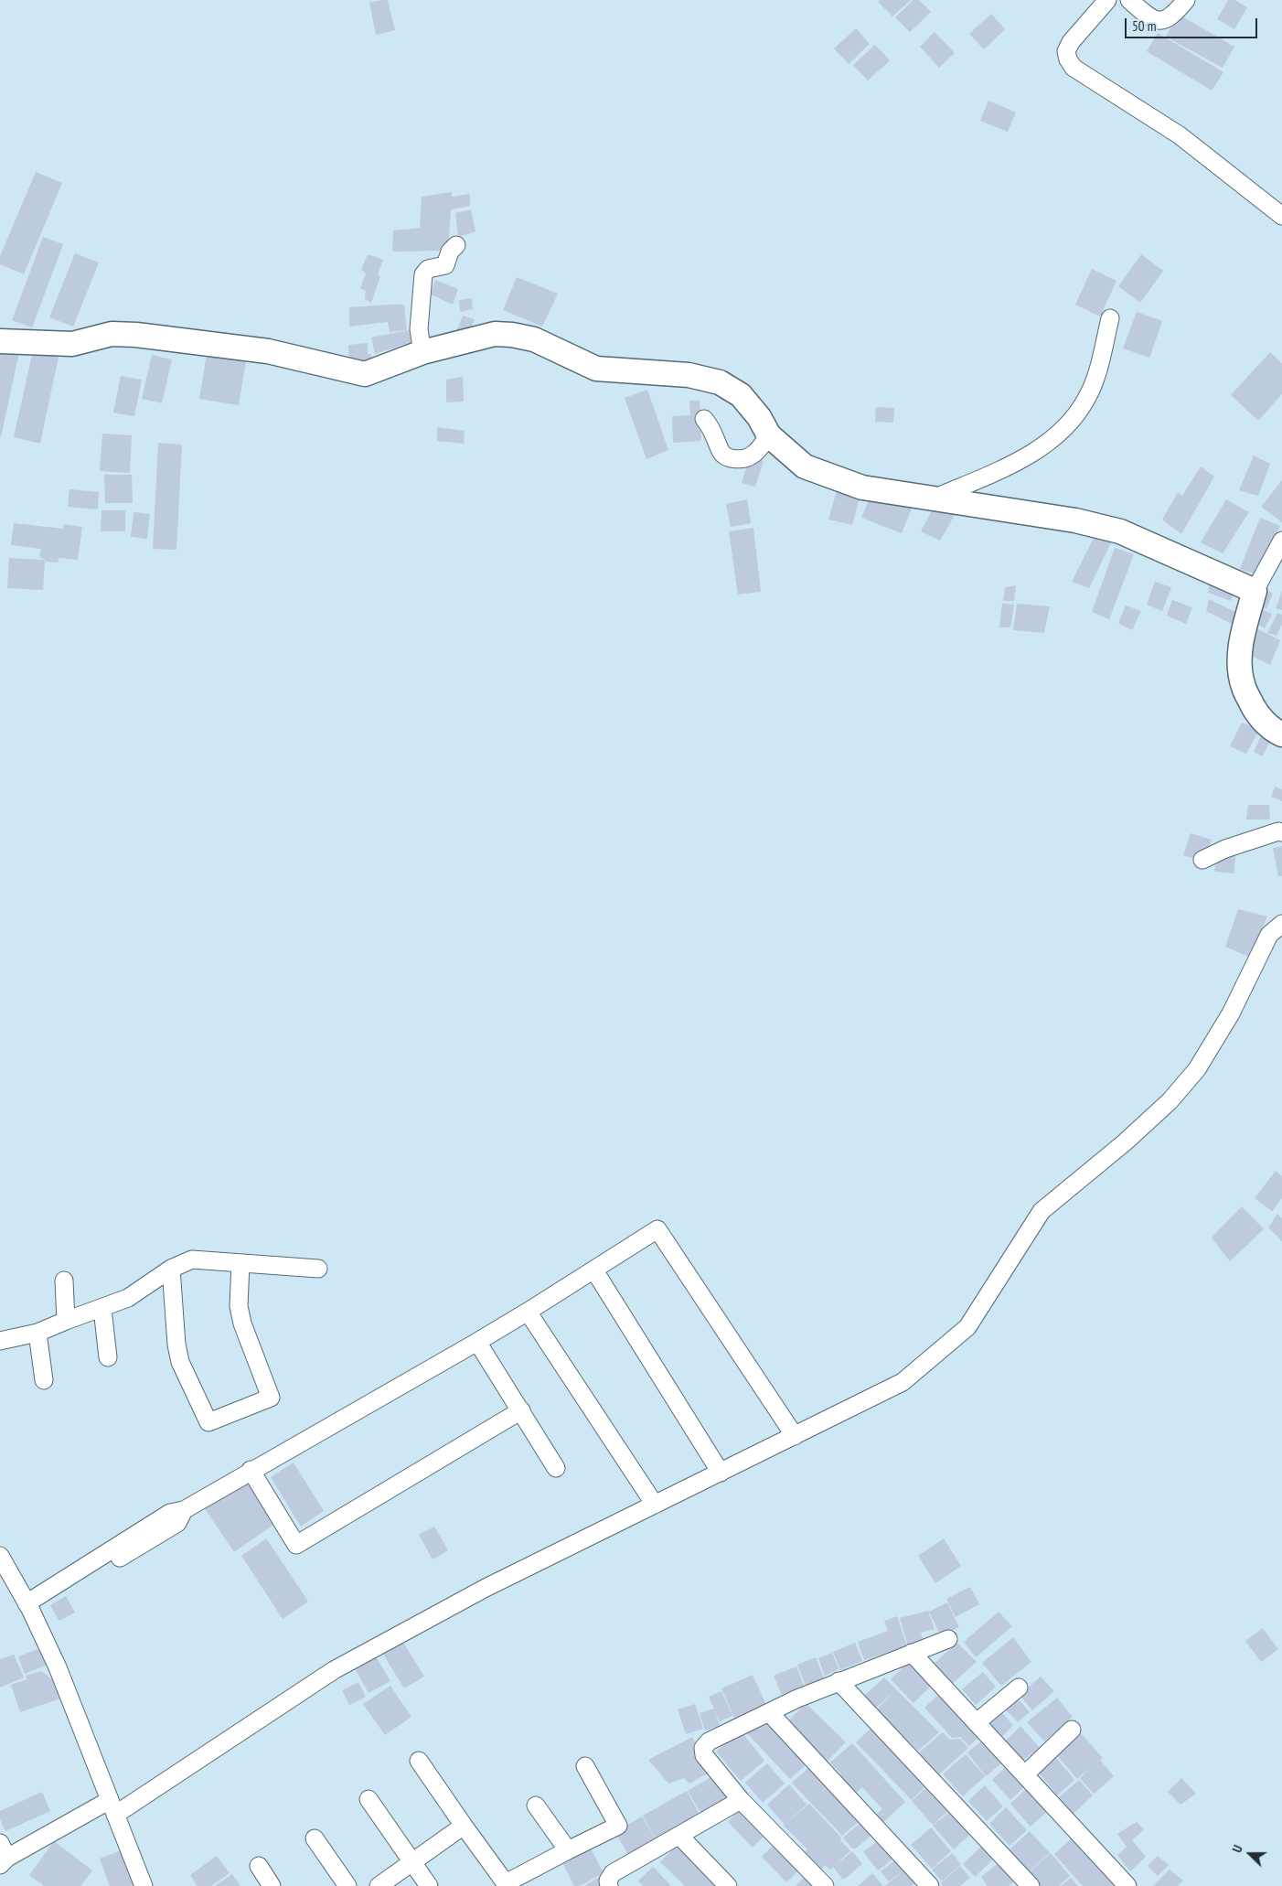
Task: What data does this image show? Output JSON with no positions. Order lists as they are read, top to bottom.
{
  "scale_bar": "50 m",
  "north": "left"
}
